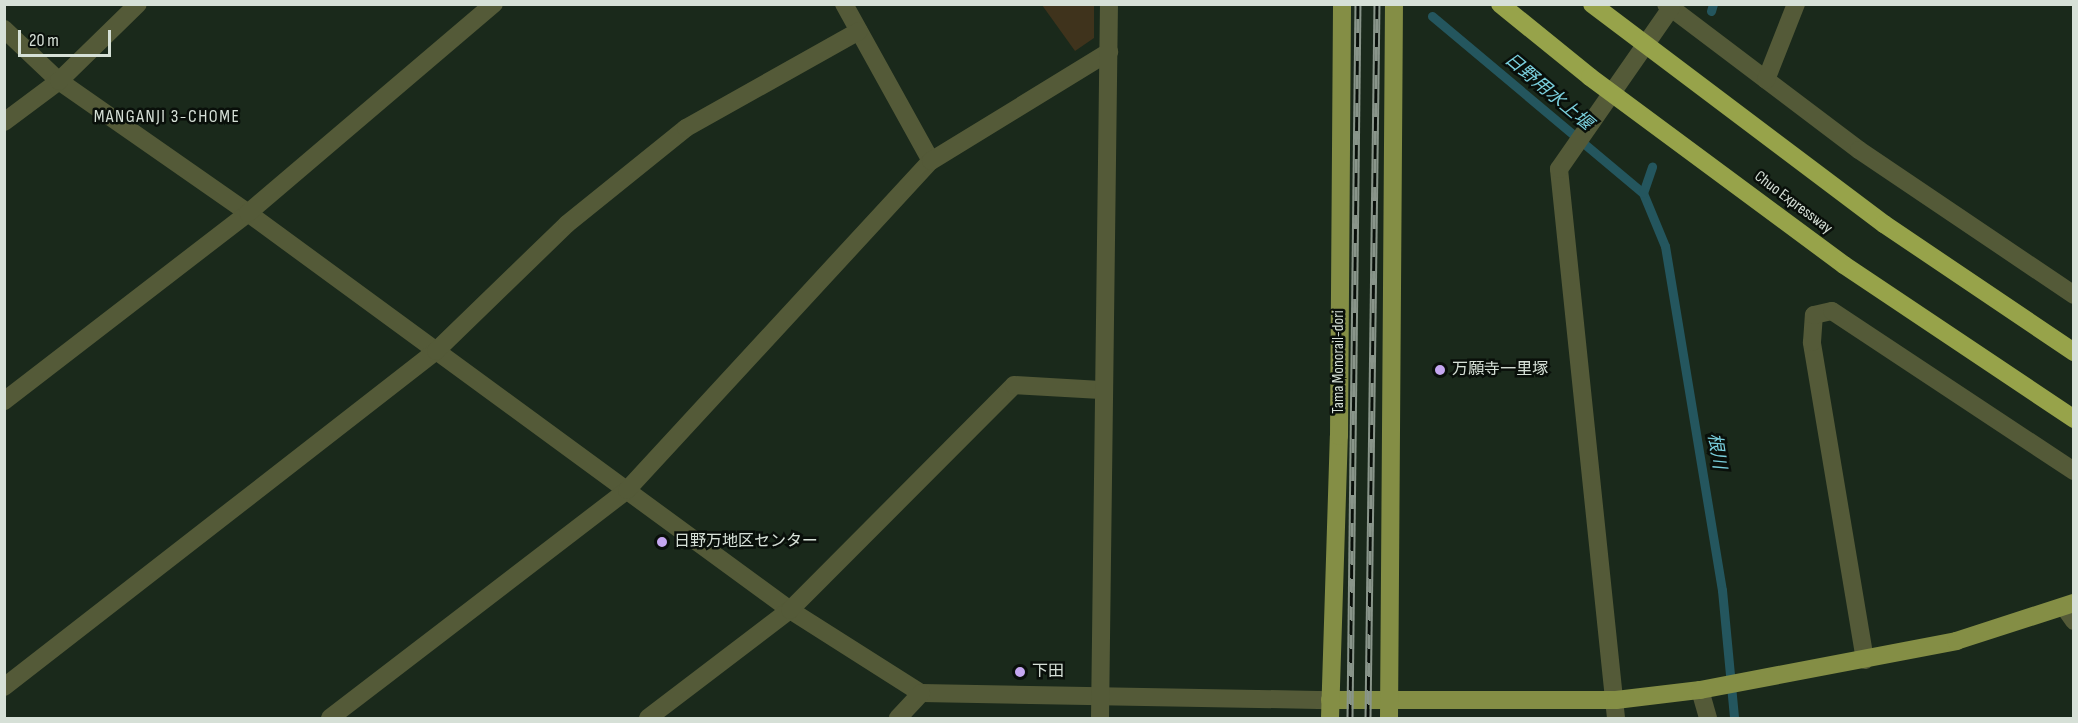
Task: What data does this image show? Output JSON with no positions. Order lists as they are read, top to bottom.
{
  "streets": {
    "highway": ["Chuo Expressway"],
    "main road": ["Tama Monorail-dori"]
  },
  "districts": ["MANGANJI 3-CHOME"],
  "water": ["日野用水上堰", "根川"],
  "places": ["万願寺一里塚", "日野万地区センター", "下田"],
  "scale_bar": "20 m"
}
